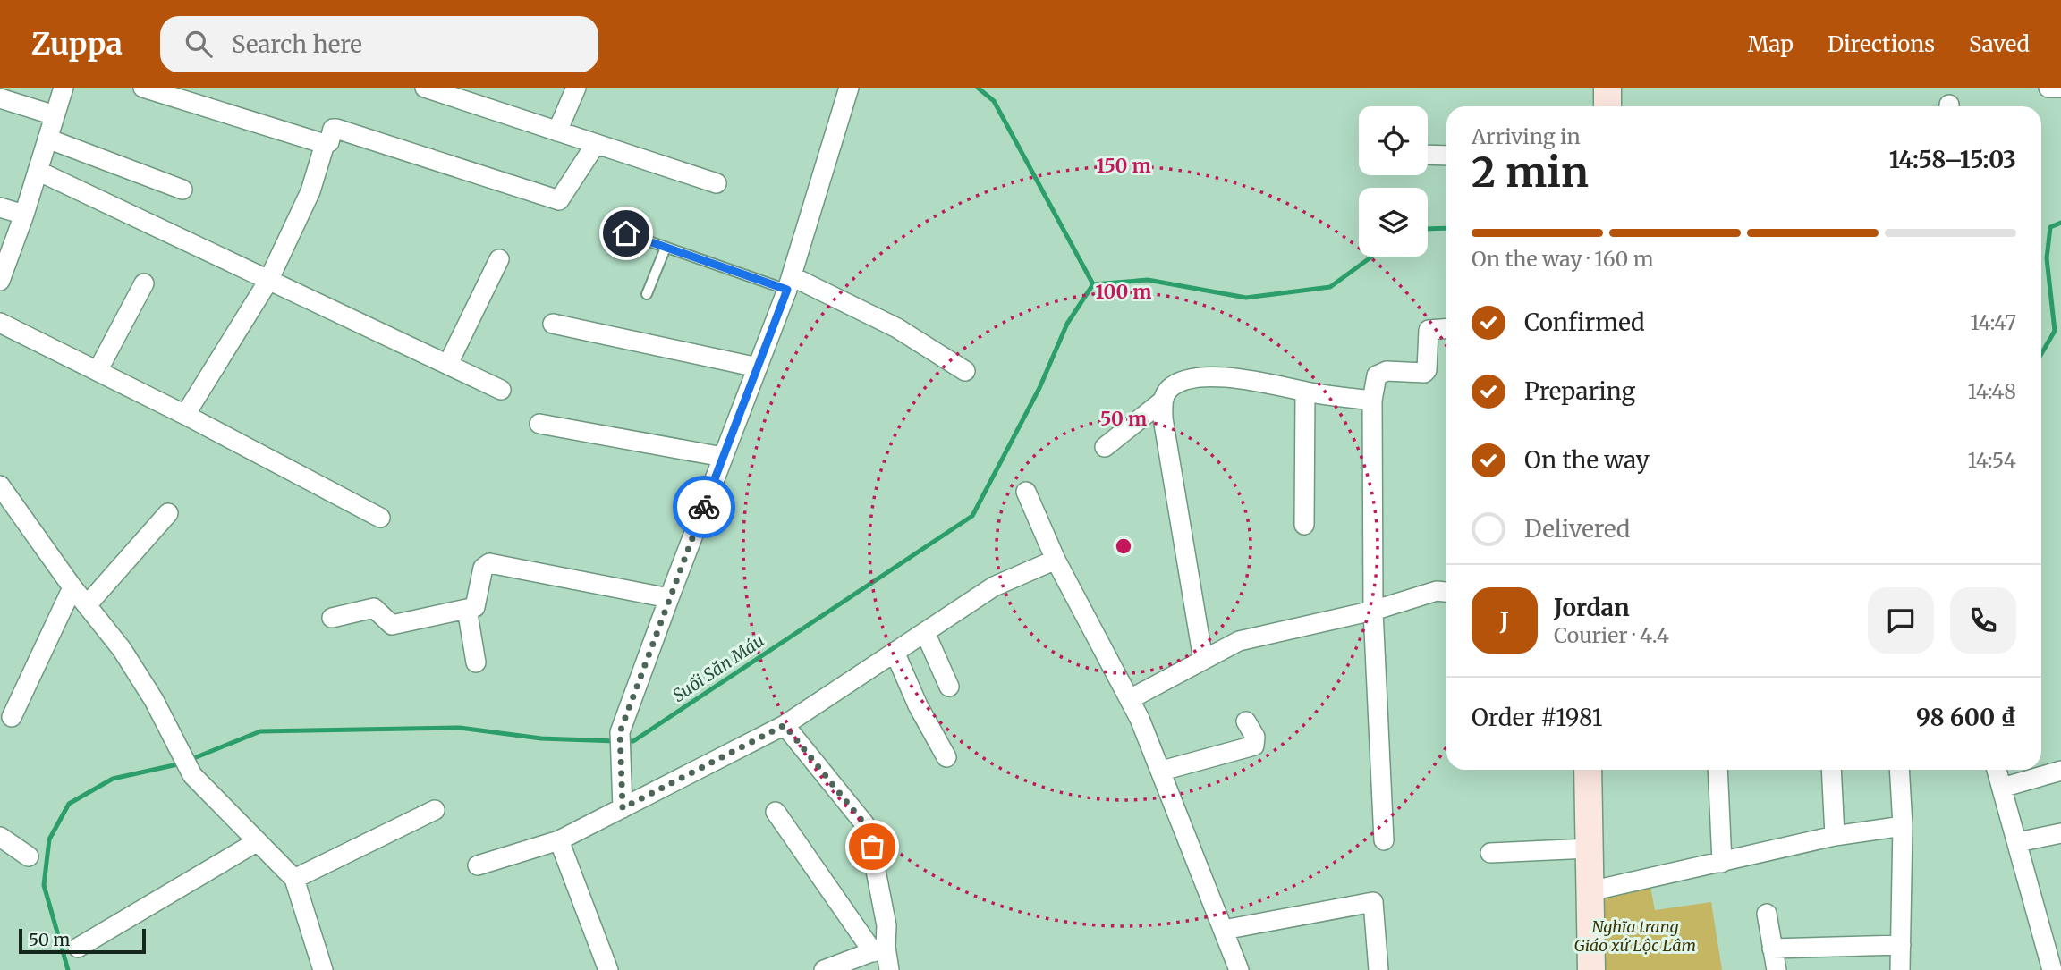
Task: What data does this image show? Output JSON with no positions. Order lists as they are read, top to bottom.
{
  "water": ["Suối Săn Máu"],
  "parks": ["Nghĩa trang Giáo xứ Lộc Lâm"],
  "scale_bar": "50 m",
  "page": {
    "header": "Zuppa",
    "search": "Search here",
    "nav": ["Map", "Directions", "Saved"],
    "heading": ["2 min", "Arriving in", "14:58–15:03"],
    "panel": [
      "Jordan",
      "Courier · 4.4",
      "Order #1981",
      "98 600 ₫"
    ],
    "bar": "On the way · 160 m",
    "list": [
      ["Confirmed", "14:47"],
      ["Preparing", "14:48"],
      ["On the way", "14:54"],
      "Delivered"
    ],
    "round": "J",
    "scale": "50 m"
  },
  "rings": ["150 m", "100 m", "50 m"]
}
